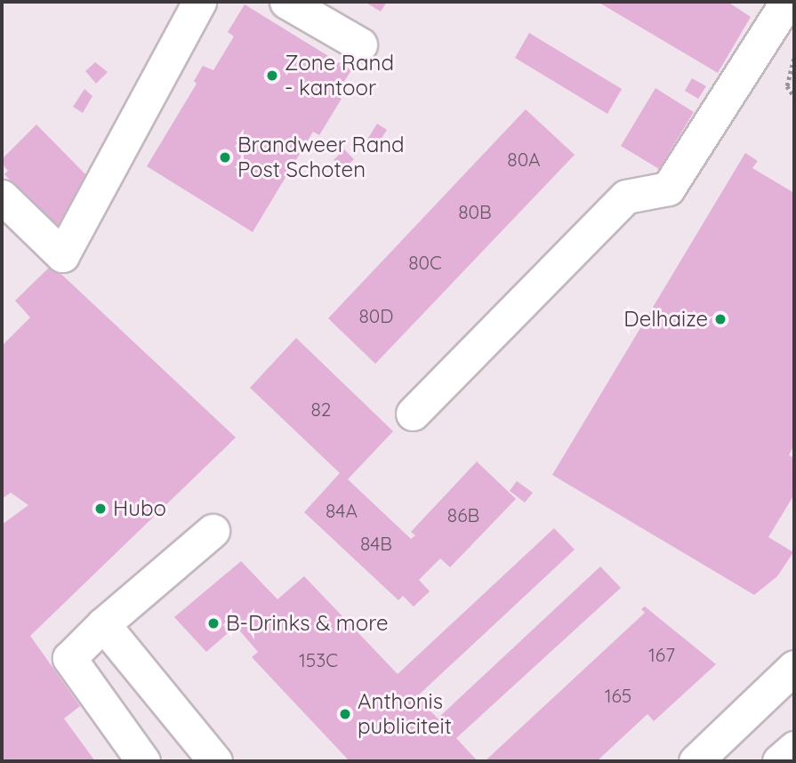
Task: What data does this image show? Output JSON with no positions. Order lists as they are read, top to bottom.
{
  "places": [
    "Zone Rand - kantoor",
    "Brandweer Rand Post Schoten",
    "Delhaize",
    "Hubo",
    "B-Drinks & more",
    "Anthonis publiciteit"
  ],
  "house_numbers": [
    "80A",
    "80B",
    "80C",
    "80D",
    "82",
    "84A",
    "86B",
    "84B",
    "167",
    "153C",
    "165"
  ]
}
